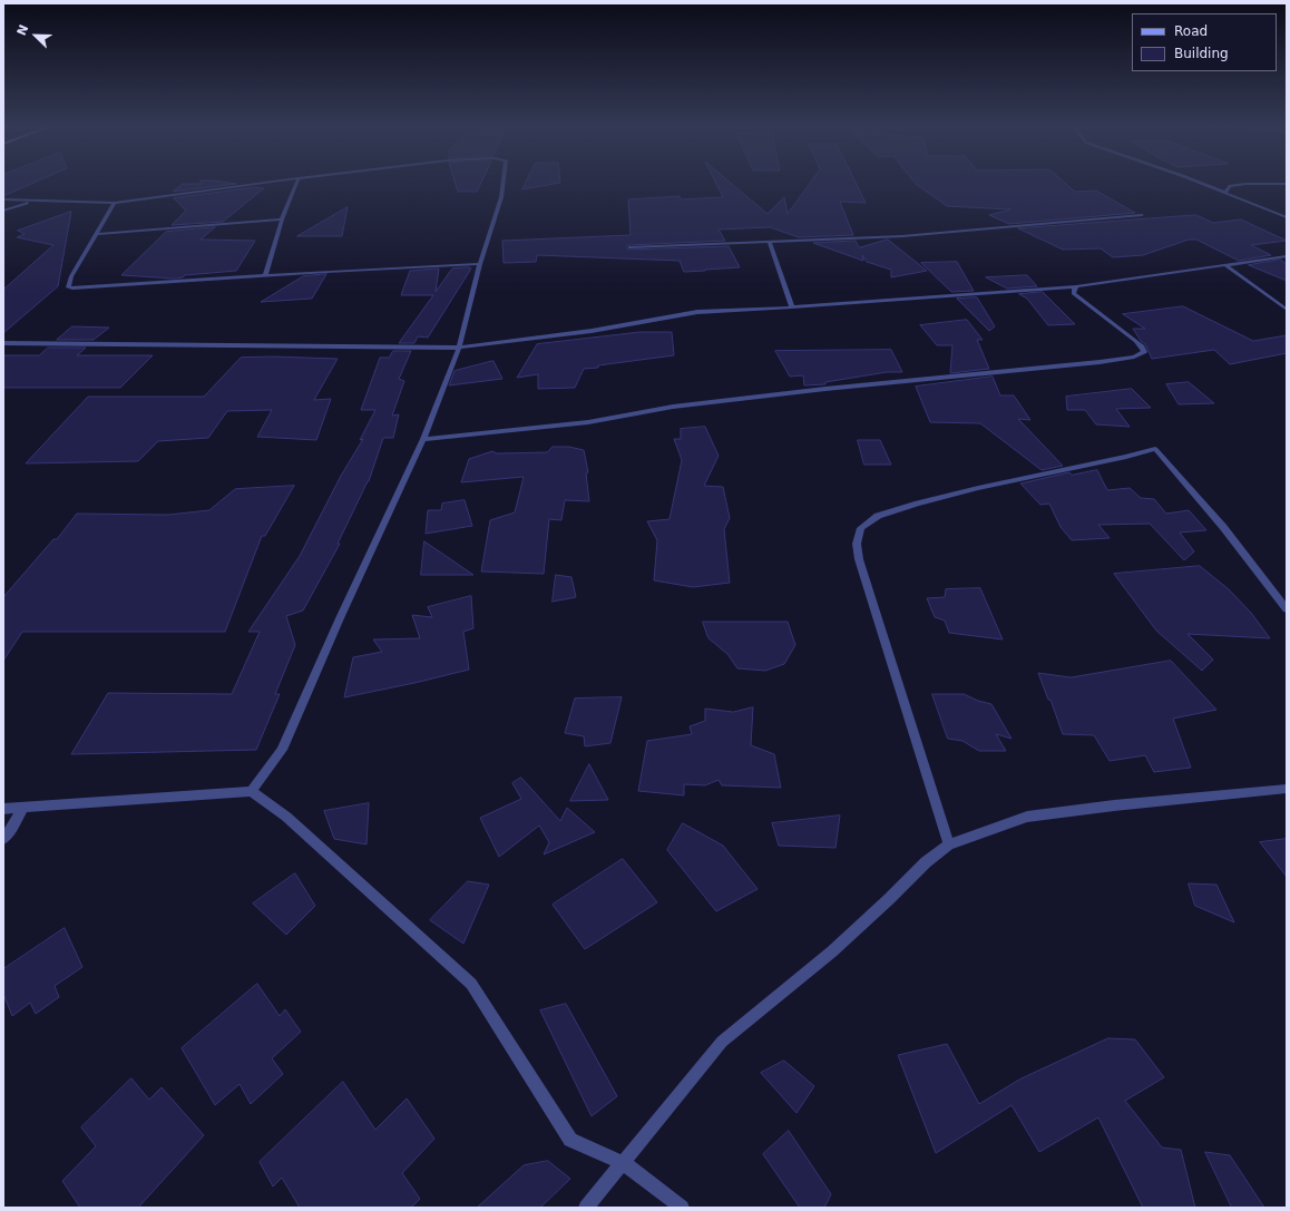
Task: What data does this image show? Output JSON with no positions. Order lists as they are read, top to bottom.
{
  "legend": ["Road", "Building"],
  "north": "top left"
}
